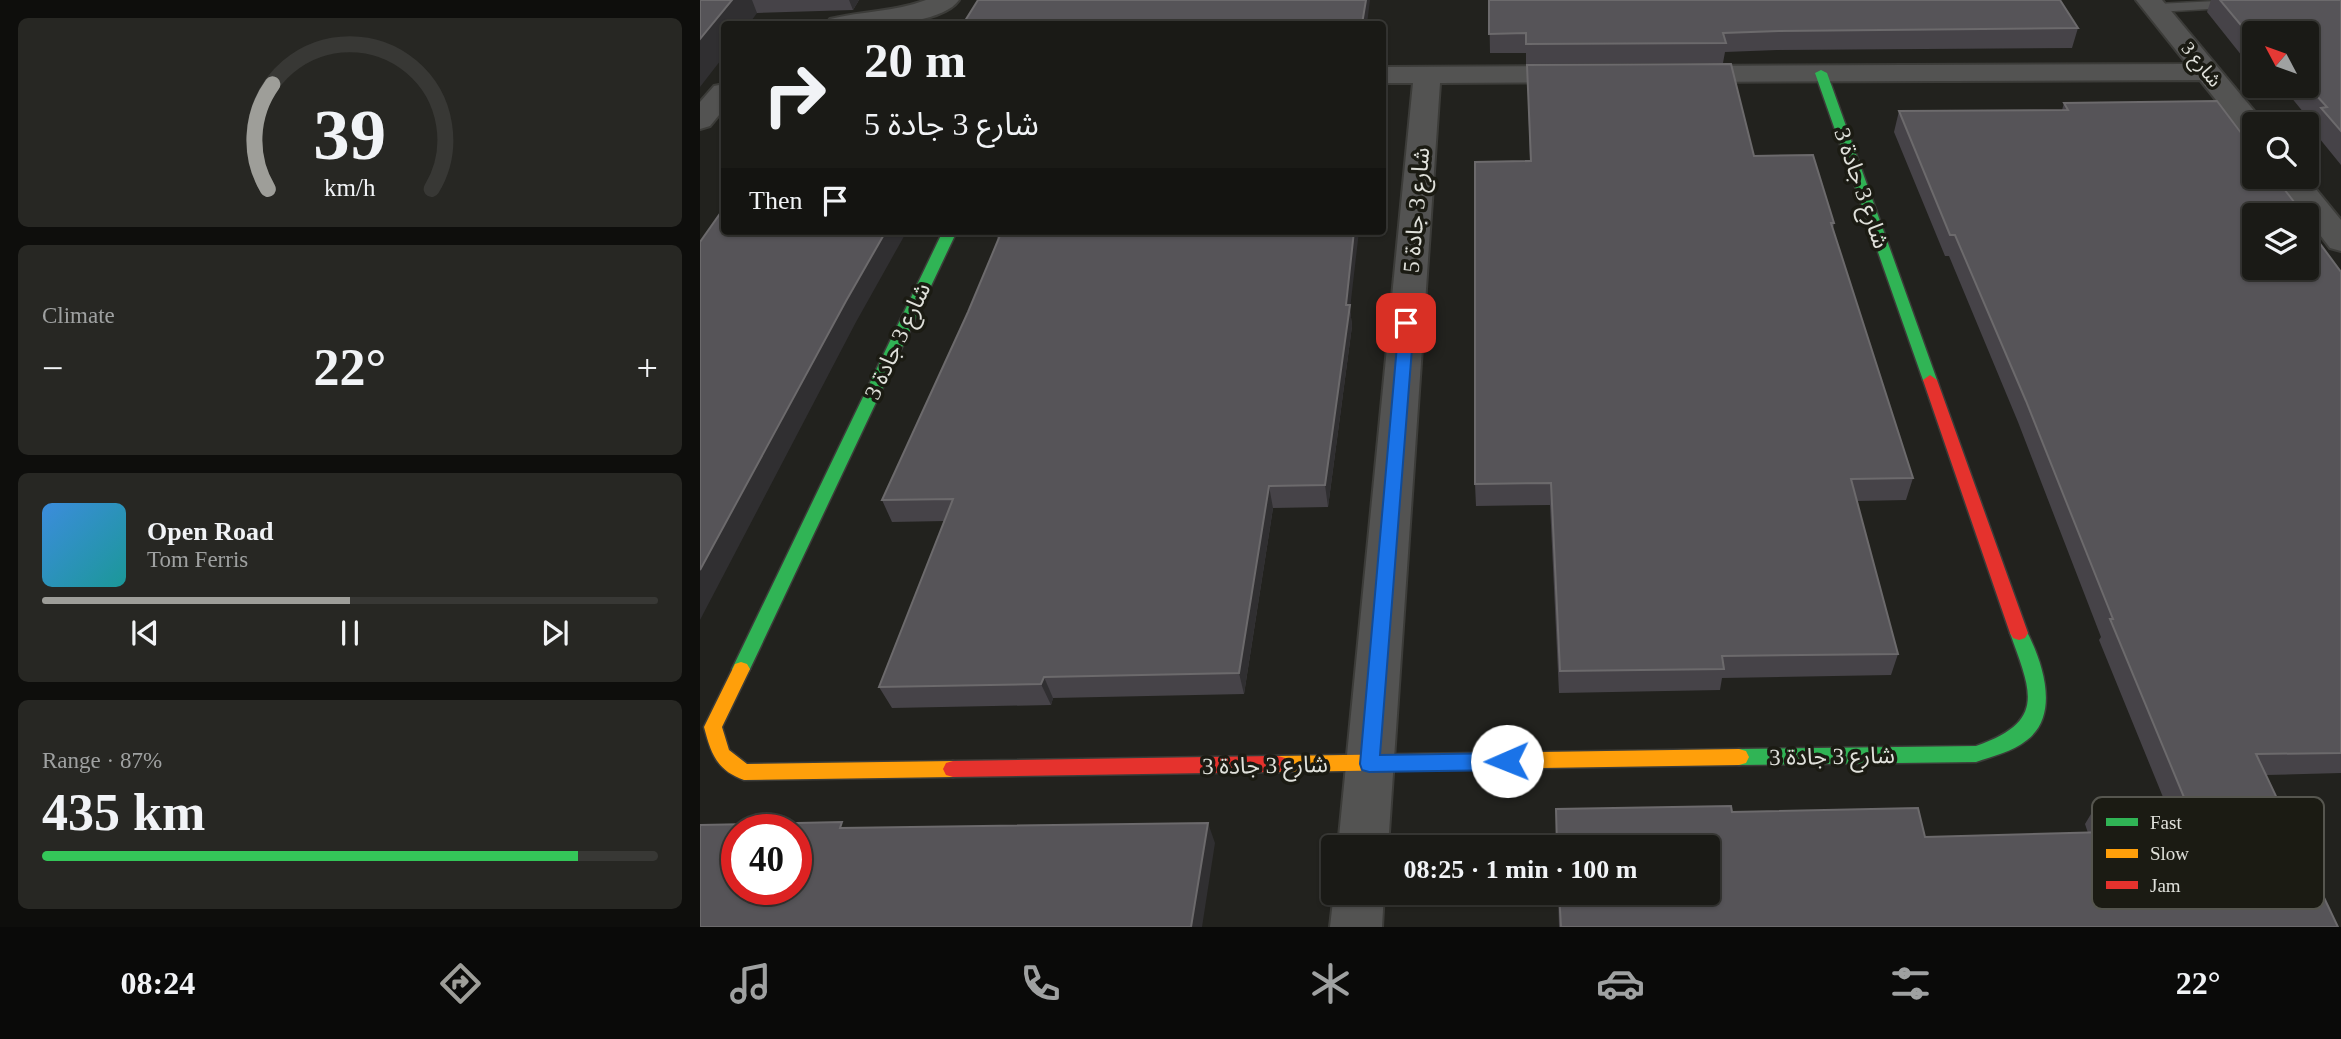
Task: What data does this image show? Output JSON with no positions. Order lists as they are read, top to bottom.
{
  "streets": {
    "street": ["شارع 3", "شارع 3 جادة 3", "شارع 3 جادة 5"]
  },
  "crossings": [
    ["شارع 3 جادة 3", "شارع 3 جادة 5"]
  ],
  "legend": ["Fast", "Slow", "Jam"],
  "north": "top left",
  "page": {
    "turn": ["20 m", "شارع 3 جادة 5"],
    "then": "Then",
    "tile": [
      "Climate",
      ["Range · 87%", "435 km"]
    ],
    "heat": ["−", "22°", "+"],
    "song": ["Open Road", "Tom Ferris"],
    "limit": "40",
    "trip": "08:25 · 1 min · 100 m",
    "tabs": ["08:24", "22°"],
    "gauge": ["39", "km/h"]
  }
}
